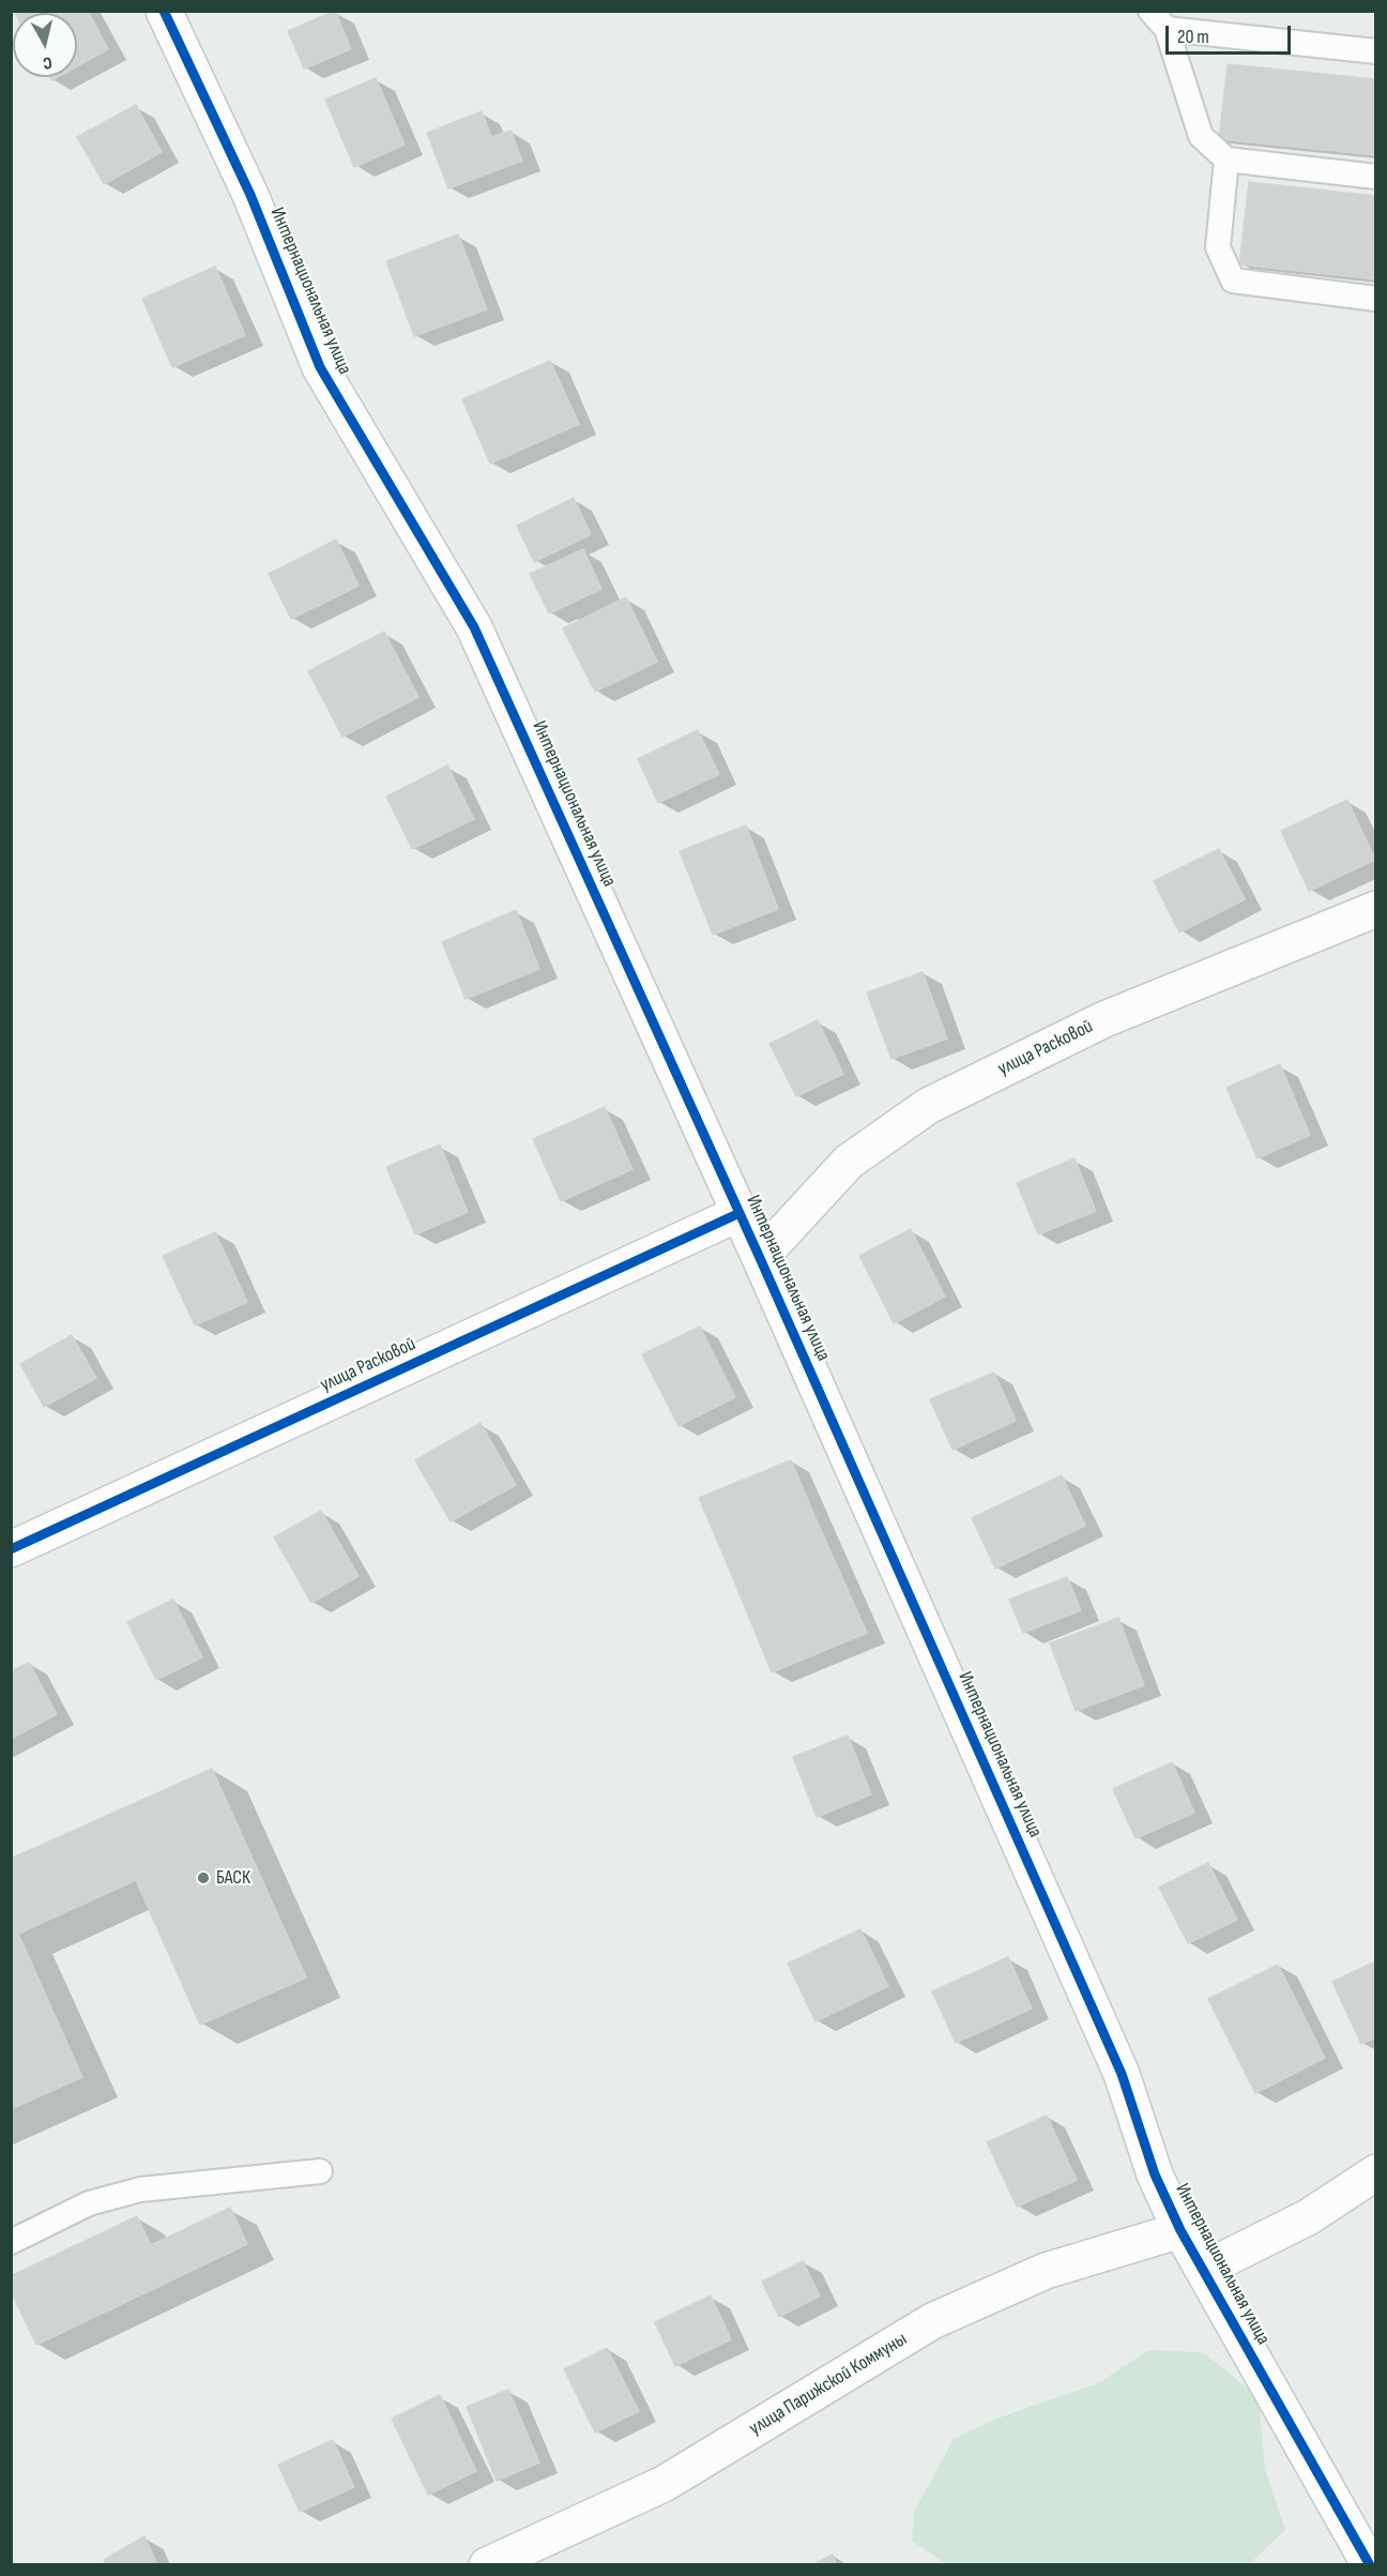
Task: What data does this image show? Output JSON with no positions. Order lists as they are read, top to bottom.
{
  "streets": {
    "street": ["Интернациональная улица", "улица Расковой", "улица Парижской Коммуны"]
  },
  "crossings": [
    ["Интернациональная улица", "улица Расковой"],
    ["Интернациональная улица", "улица Парижской Коммуны"]
  ],
  "places": ["БАСК"],
  "scale_bar": "20 m",
  "north": "bottom"
}
